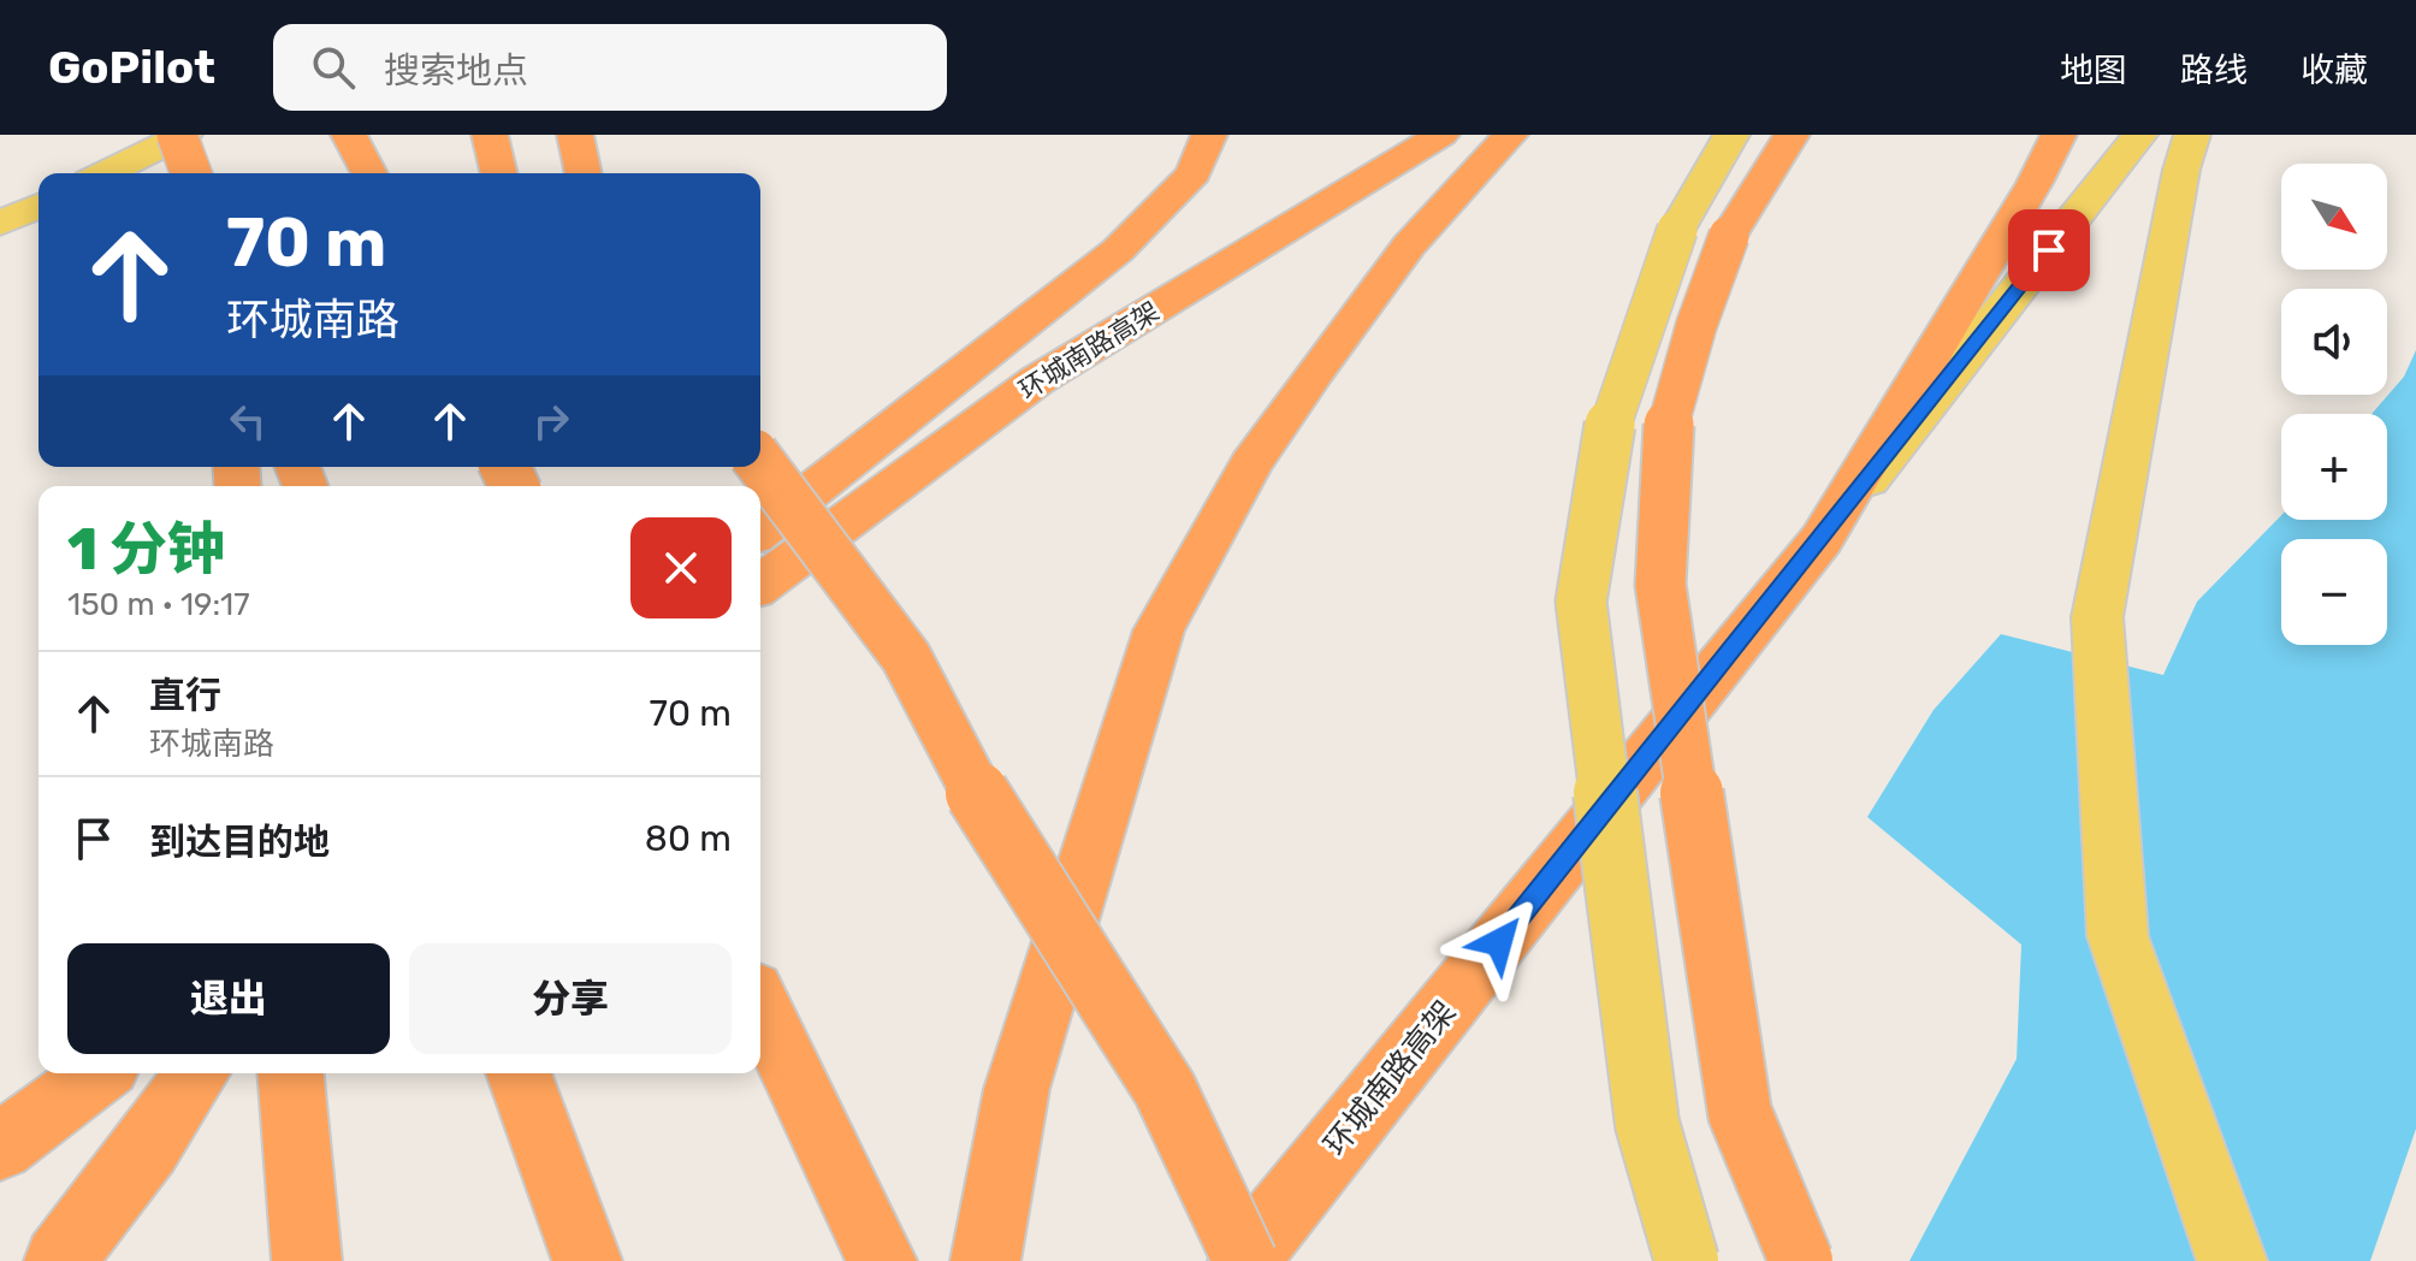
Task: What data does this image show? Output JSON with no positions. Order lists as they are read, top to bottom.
{
  "streets": {
    "highway": ["环城南路高架"]
  },
  "north": "bottom right",
  "page": {
    "header": "GoPilot",
    "search": "搜索地点",
    "nav": ["地图", "路线", "收藏"],
    "map_buttons": ["+", "−"],
    "turn": ["70 m", "环城南路"],
    "heading": ["1 分钟", "150 m · 19:17"],
    "list": [
      {
        "name": "直行",
        "note": "环城南路",
        "value": "70 m"
      },
      {
        "name": "到达目的地",
        "value": "80 m"
      }
    ],
    "buttons": ["退出", "分享"]
  }
}
